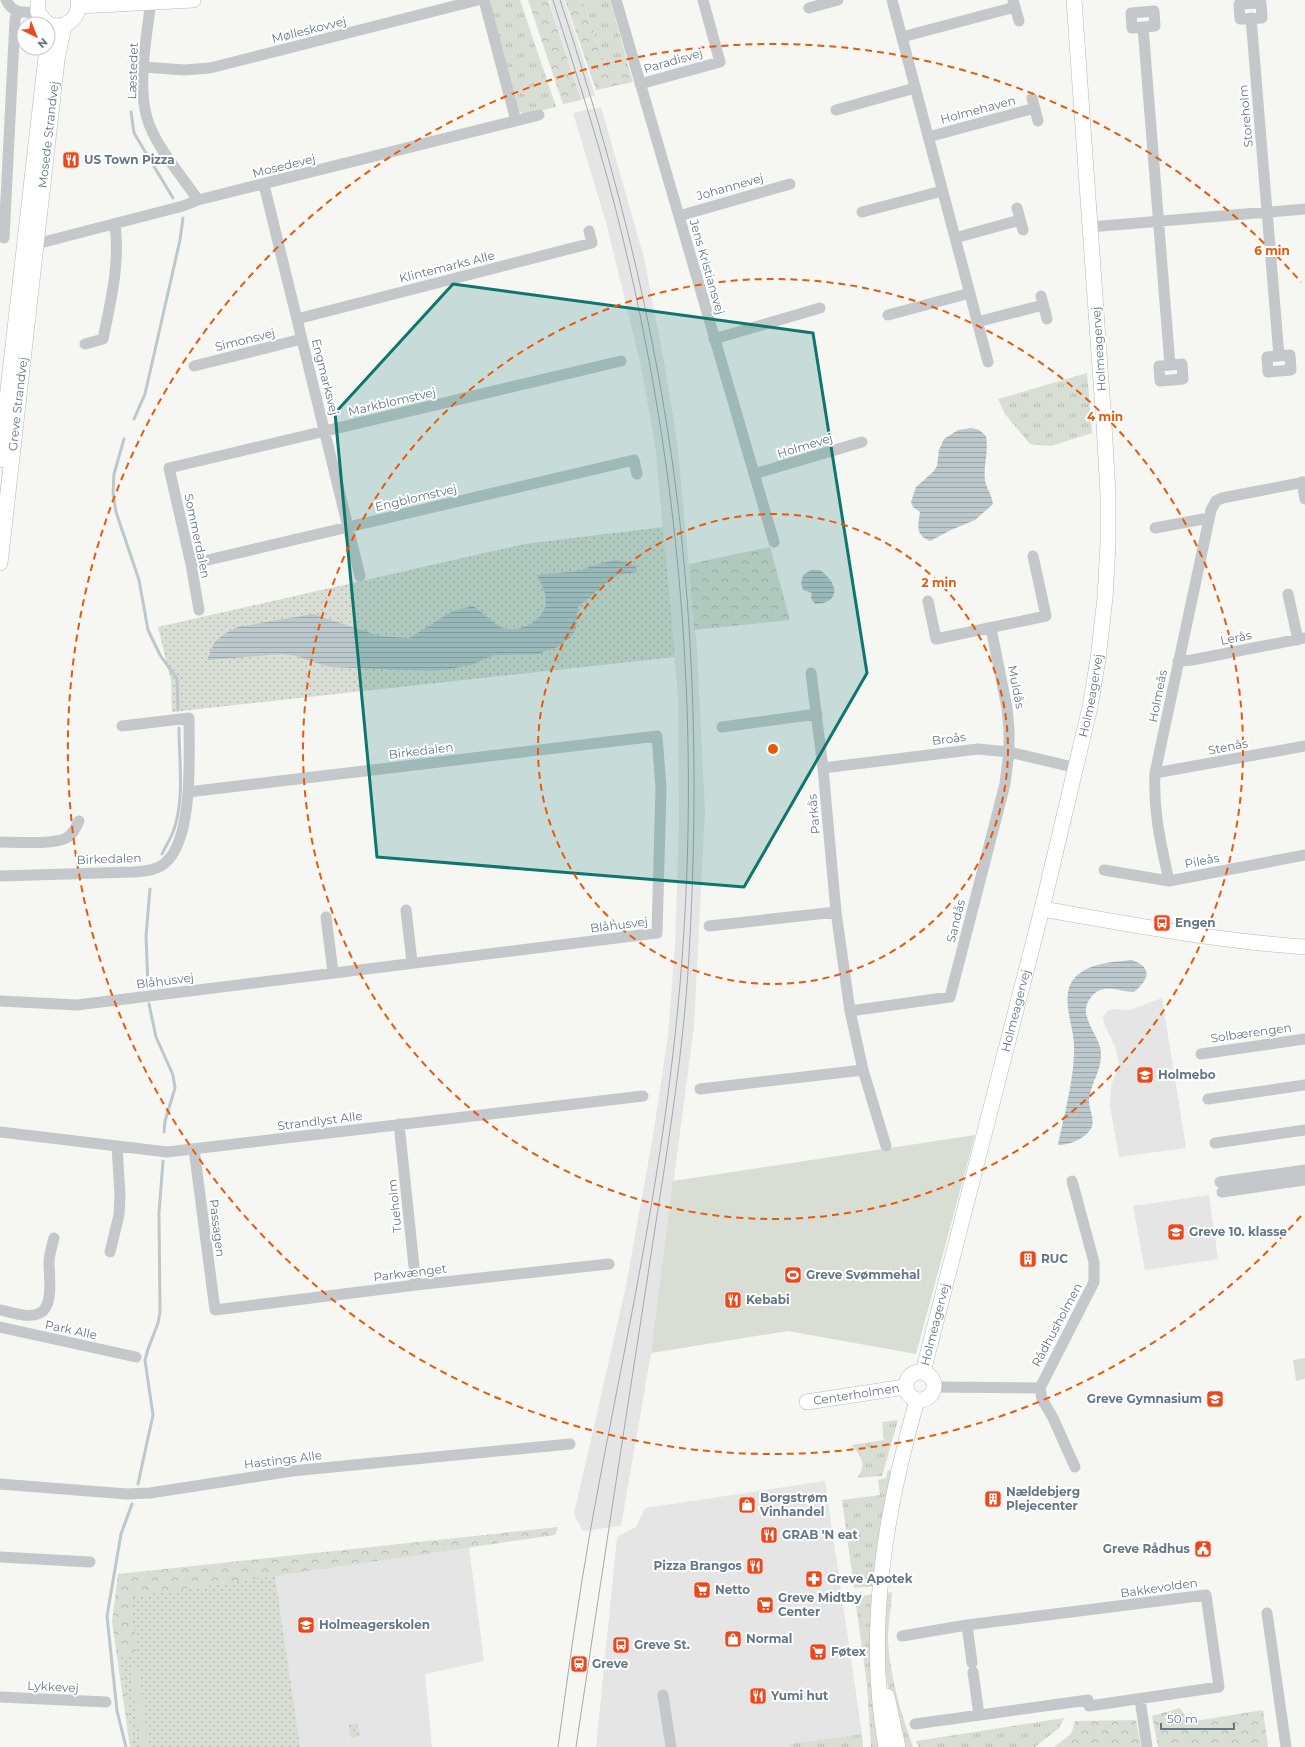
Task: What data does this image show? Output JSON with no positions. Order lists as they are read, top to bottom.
{
  "streets": {
    "street": [
      "Mølleskovvej",
      "Paradisvej",
      "Læstedet",
      "Holmehaven",
      "Storeholm",
      "Mosede Strandvej",
      "Mosedevej",
      "Johannevej",
      "Klintemarks Alle",
      "Jens Kristiansvej",
      "Simonsvej",
      "Holmeagervej",
      "Engmarksvej",
      "Markblomstvej",
      "Greve Strandvej",
      "Holmevej",
      "Engblomstvej",
      "Sommerdalen",
      "Lerås",
      "Muldås",
      "Holmeås",
      "Broås",
      "Stenås",
      "Birkedalen",
      "Parkås",
      "Pileås",
      "Sandås",
      "Blåhusvej",
      "Solbærengen",
      "Strandlyst Alle",
      "Tueholm",
      "Passagen",
      "Parkvænget",
      "Rådhusholmen",
      "Park Alle",
      "Centerholmen",
      "Hastings Alle",
      "Bakkevolden",
      "Lykkevej"
    ]
  },
  "crossings": [
    ["Mølleskovvej", "Læstedet"],
    ["Paradisvej", "Jens Kristiansvej"],
    ["Læstedet", "Mosedevej"],
    ["Mosede Strandvej", "Mosedevej"],
    ["Mosede Strandvej", "Greve Strandvej"],
    ["Mosedevej", "Engmarksvej"],
    ["Mosedevej", "Greve Strandvej"],
    ["Johannevej", "Jens Kristiansvej"],
    ["Klintemarks Alle", "Engmarksvej"],
    ["Jens Kristiansvej", "Holmevej"],
    ["Simonsvej", "Engmarksvej"],
    ["Holmeagervej", "Broås"],
    ["Holmeagervej", "Centerholmen"],
    ["Engmarksvej", "Markblomstvej"],
    ["Engmarksvej", "Engblomstvej"],
    ["Markblomstvej", "Sommerdalen"],
    ["Engblomstvej", "Sommerdalen"],
    ["Lerås", "Holmeås"],
    ["Muldås", "Broås"],
    ["Muldås", "Sandås"],
    ["Holmeås", "Stenås"],
    ["Holmeås", "Pileås"],
    ["Broås", "Parkås"],
    ["Broås", "Sandås"],
    ["Birkedalen", "Blåhusvej"],
    ["Parkås", "Sandås"],
    ["Strandlyst Alle", "Tueholm"],
    ["Strandlyst Alle", "Passagen"],
    ["Tueholm", "Parkvænget"],
    ["Passagen", "Parkvænget"]
  ],
  "places": {
    "restaurant": [
      "US Town Pizza",
      "Kebabi",
      "GRAB 'N eat",
      "Pizza Brangos",
      "Yumi hut"
    ],
    "bus stop": ["Engen", "Greve St."],
    "school or university": [
      "Holmebo",
      "Greve 10. klasse",
      "Greve Gymnasium",
      "Holmeagerskolen"
    ],
    "building": ["RUC", "Nældebjerg Plejecenter"],
    "sports": ["Greve Svømmehal"],
    "shop": ["Borgstrøm Vinhandel", "Normal"],
    "public building": ["Greve Rådhus"],
    "pharmacy": ["Greve Apotek"],
    "supermarket": ["Netto", "Greve Midtby Center", "Føtex"],
    "station": ["Greve"]
  },
  "scale_bar": "50 m",
  "north": "bottom right",
  "rings": ["6 min", "4 min", "2 min"]
}
